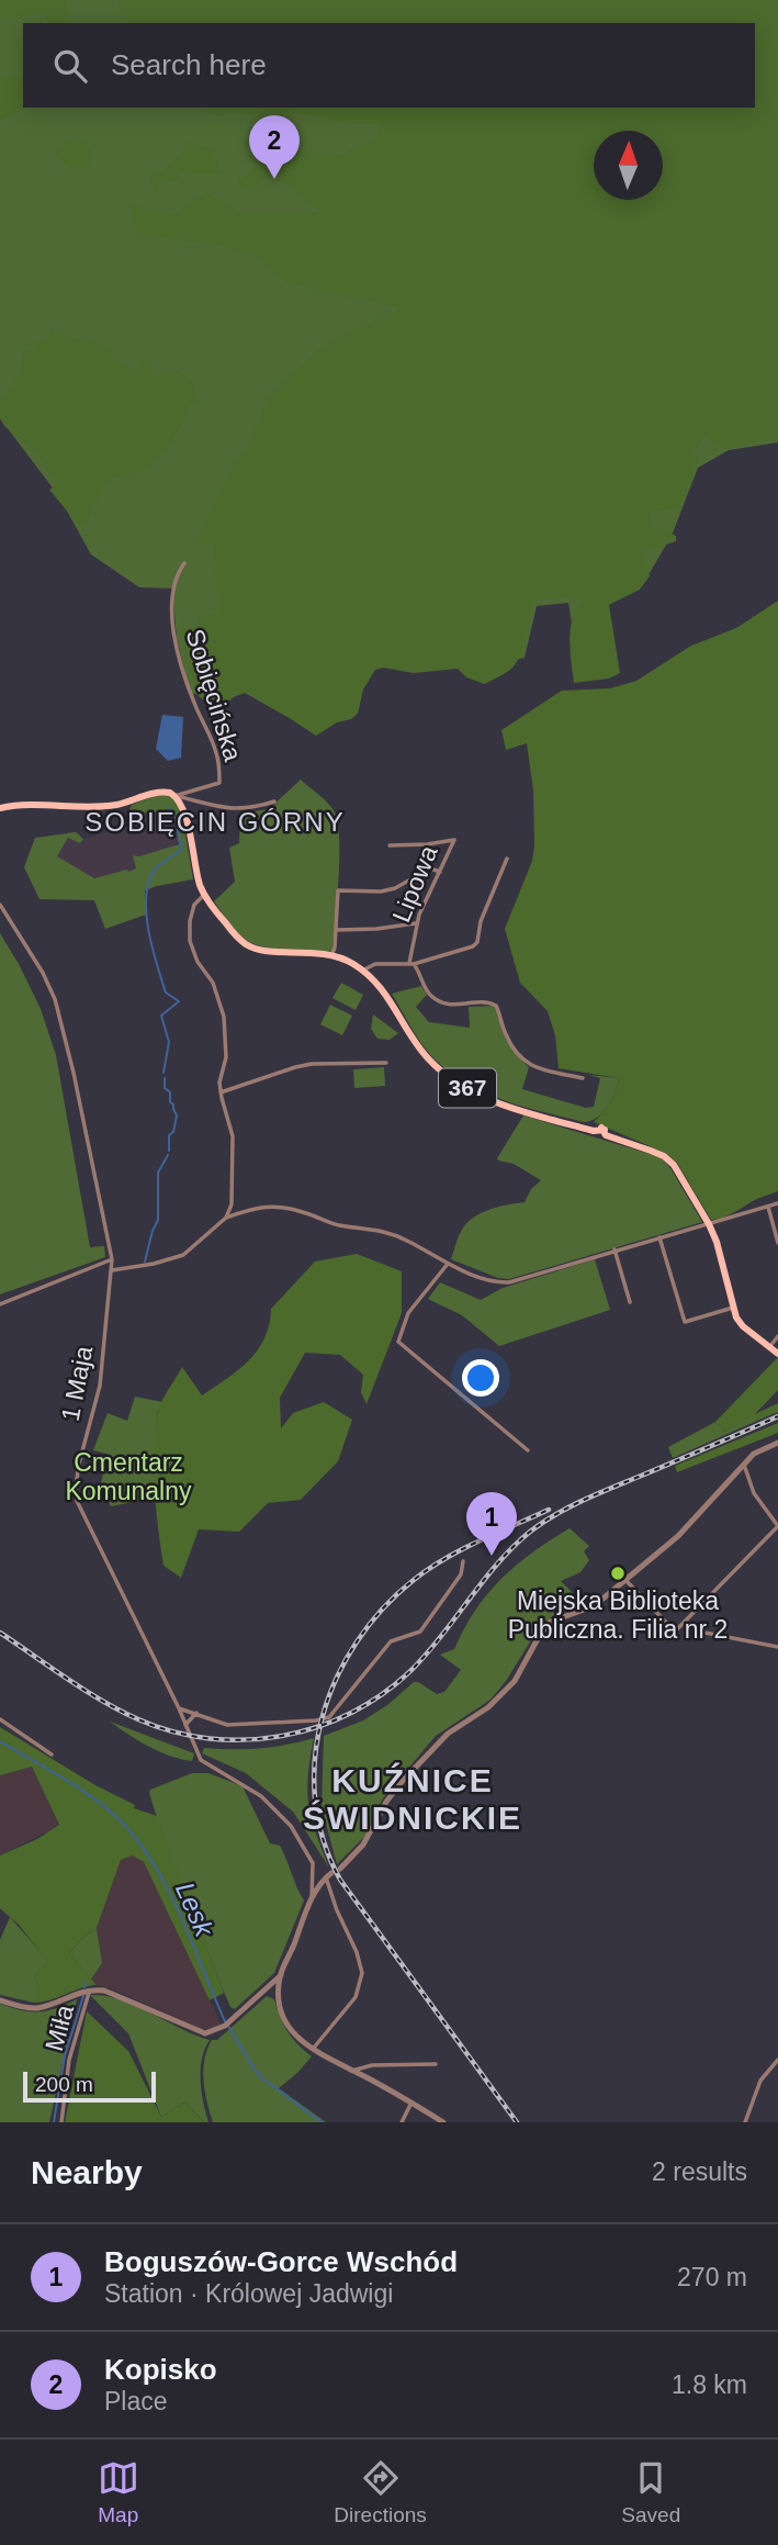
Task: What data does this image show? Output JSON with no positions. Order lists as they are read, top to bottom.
{
  "streets": {
    "main road": ["367"],
    "street": [
      "Sobięcińska",
      "Lipowa",
      "1 Maja",
      "Miła"
    ]
  },
  "crossings": [
    ["Sobięcińska", "367"],
    ["Lipowa", "367"]
  ],
  "districts": ["SOBIĘCIN GÓRNY", "KUŹNICE ŚWIDNICKIE"],
  "water": ["Lesk"],
  "parks": ["Cmentarz Komunalny"],
  "places": ["Miejska Biblioteka Publiczna. Filia nr 2"],
  "scale_bar": "200 m",
  "north": "top",
  "page": {
    "search": "Search here",
    "pins": ["2", "1"],
    "scale": "200 m",
    "heading": ["Nearby", "2 results"],
    "list": [
      {
        "mark": "1",
        "name": "Boguszów-Gorce Wschód",
        "note": "Station · Królowej Jadwigi",
        "value": "270 m"
      },
      {
        "mark": "2",
        "name": "Kopisko",
        "note": "Place",
        "value": "1.8 km"
      }
    ],
    "nav": ["Map", "Directions", "Saved"]
  }
}
